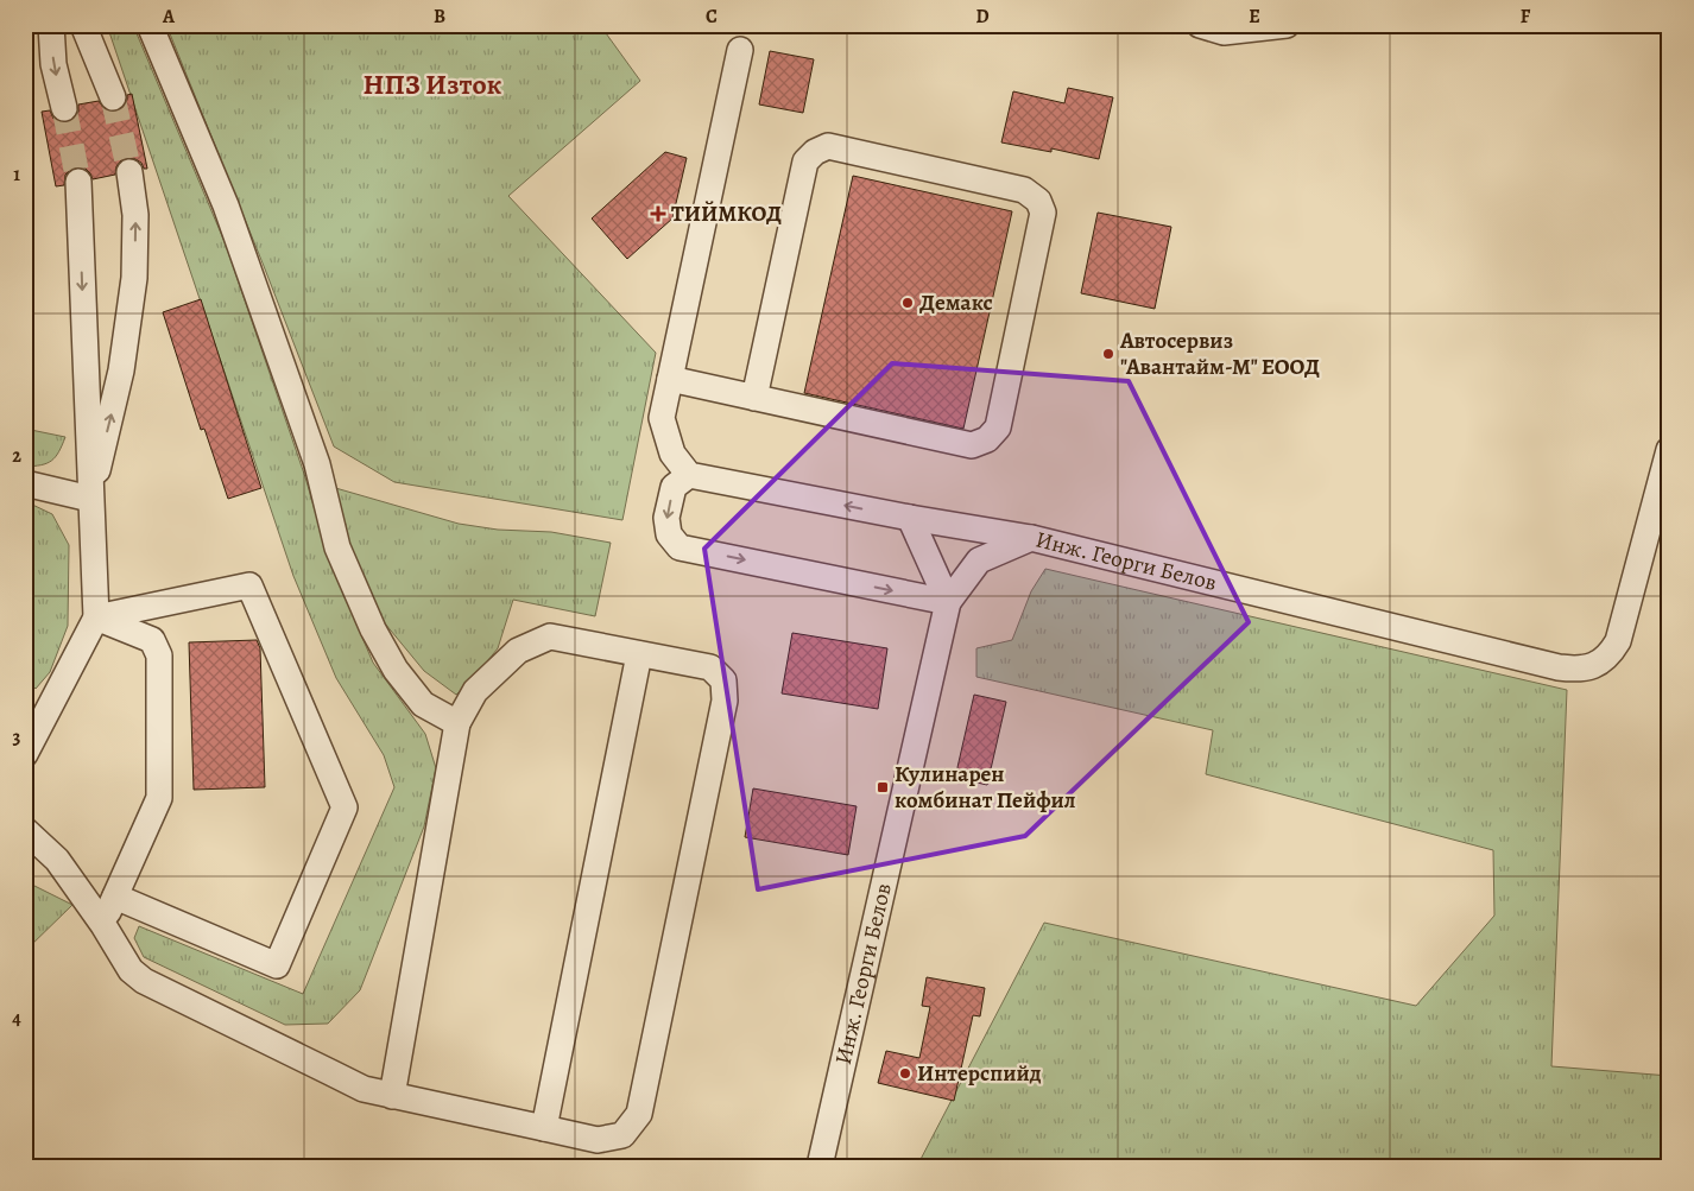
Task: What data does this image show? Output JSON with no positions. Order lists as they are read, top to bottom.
{
  "streets": {
    "street": ["Инж. Георги Белов"]
  },
  "districts": ["НПЗ Изток"],
  "places": {
    "health": ["ТИЙМКОД"],
    "other": ["Демакс", "Автосервиз \"Авантайм-М\" ЕООД", "Интерспийд"],
    "transit": ["Кулинарен комбинат Пейфил"]
  },
  "grid": {
    "columns": [
      "A",
      "B",
      "C",
      "D",
      "E",
      "F"
    ],
    "rows": [
      "1",
      "2",
      "3",
      "4"
    ]
  }
}
